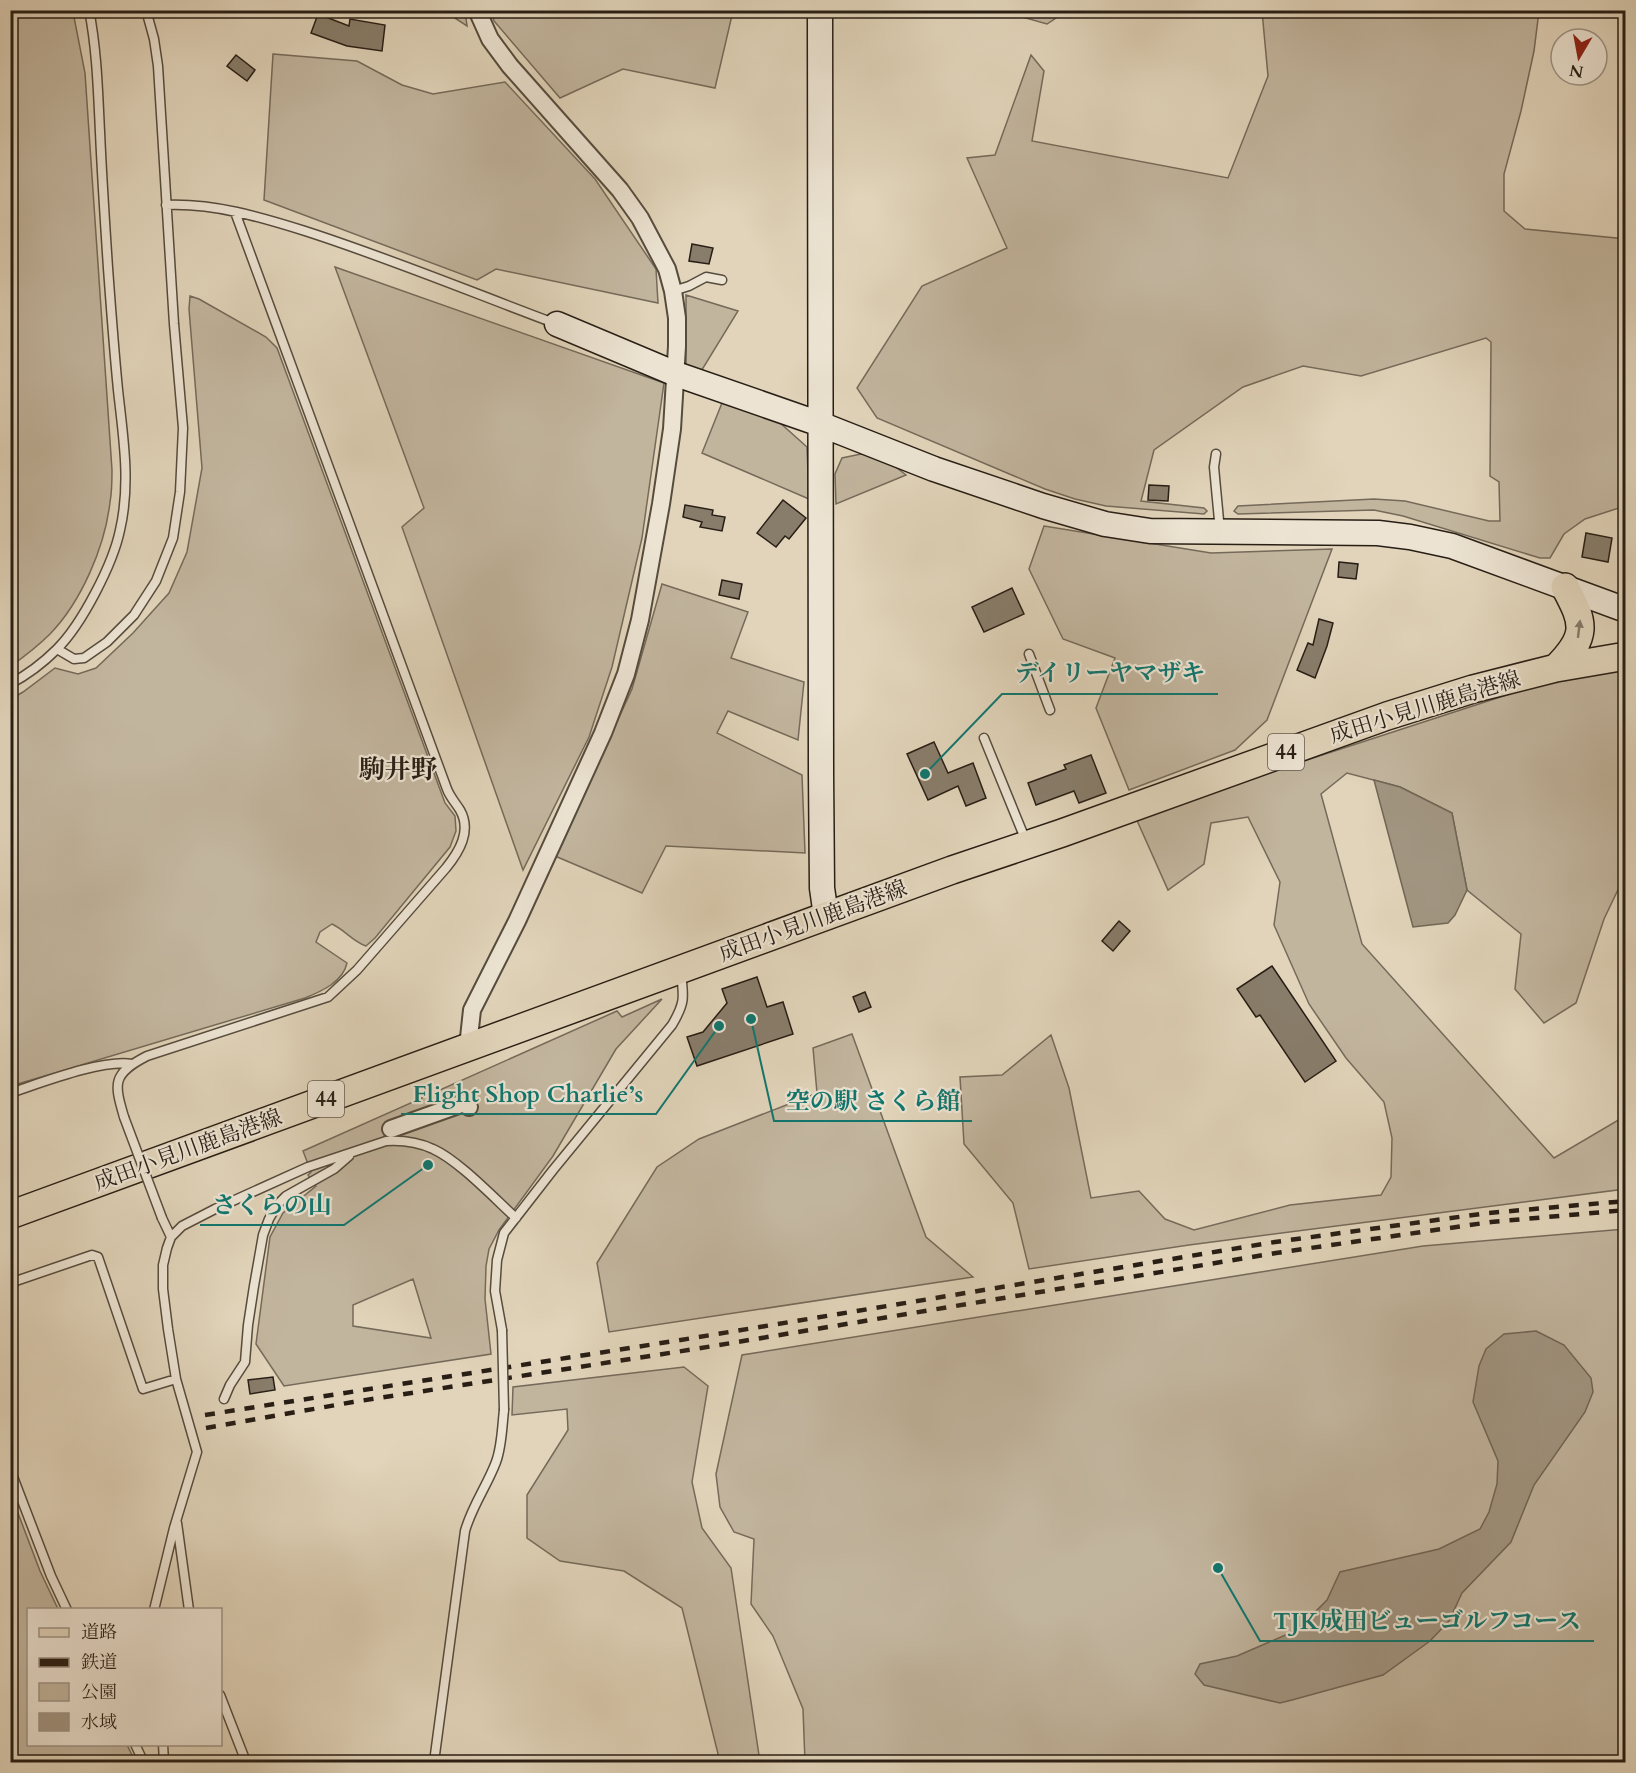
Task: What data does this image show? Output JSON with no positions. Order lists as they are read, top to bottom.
{
  "streets": {
    "main road": ["成田小見川鹿島港線", "44"]
  },
  "districts": ["駒井野"],
  "places": [
    "デイリーヤマザキ",
    "空の駅 さくら館",
    "Flight Shop Charlie’s",
    "さくらの山",
    "TJK成田ビューゴルフコース"
  ],
  "legend": [
    "道路",
    "鉄道",
    "公園",
    "水域"
  ],
  "north": "bottom"
}
